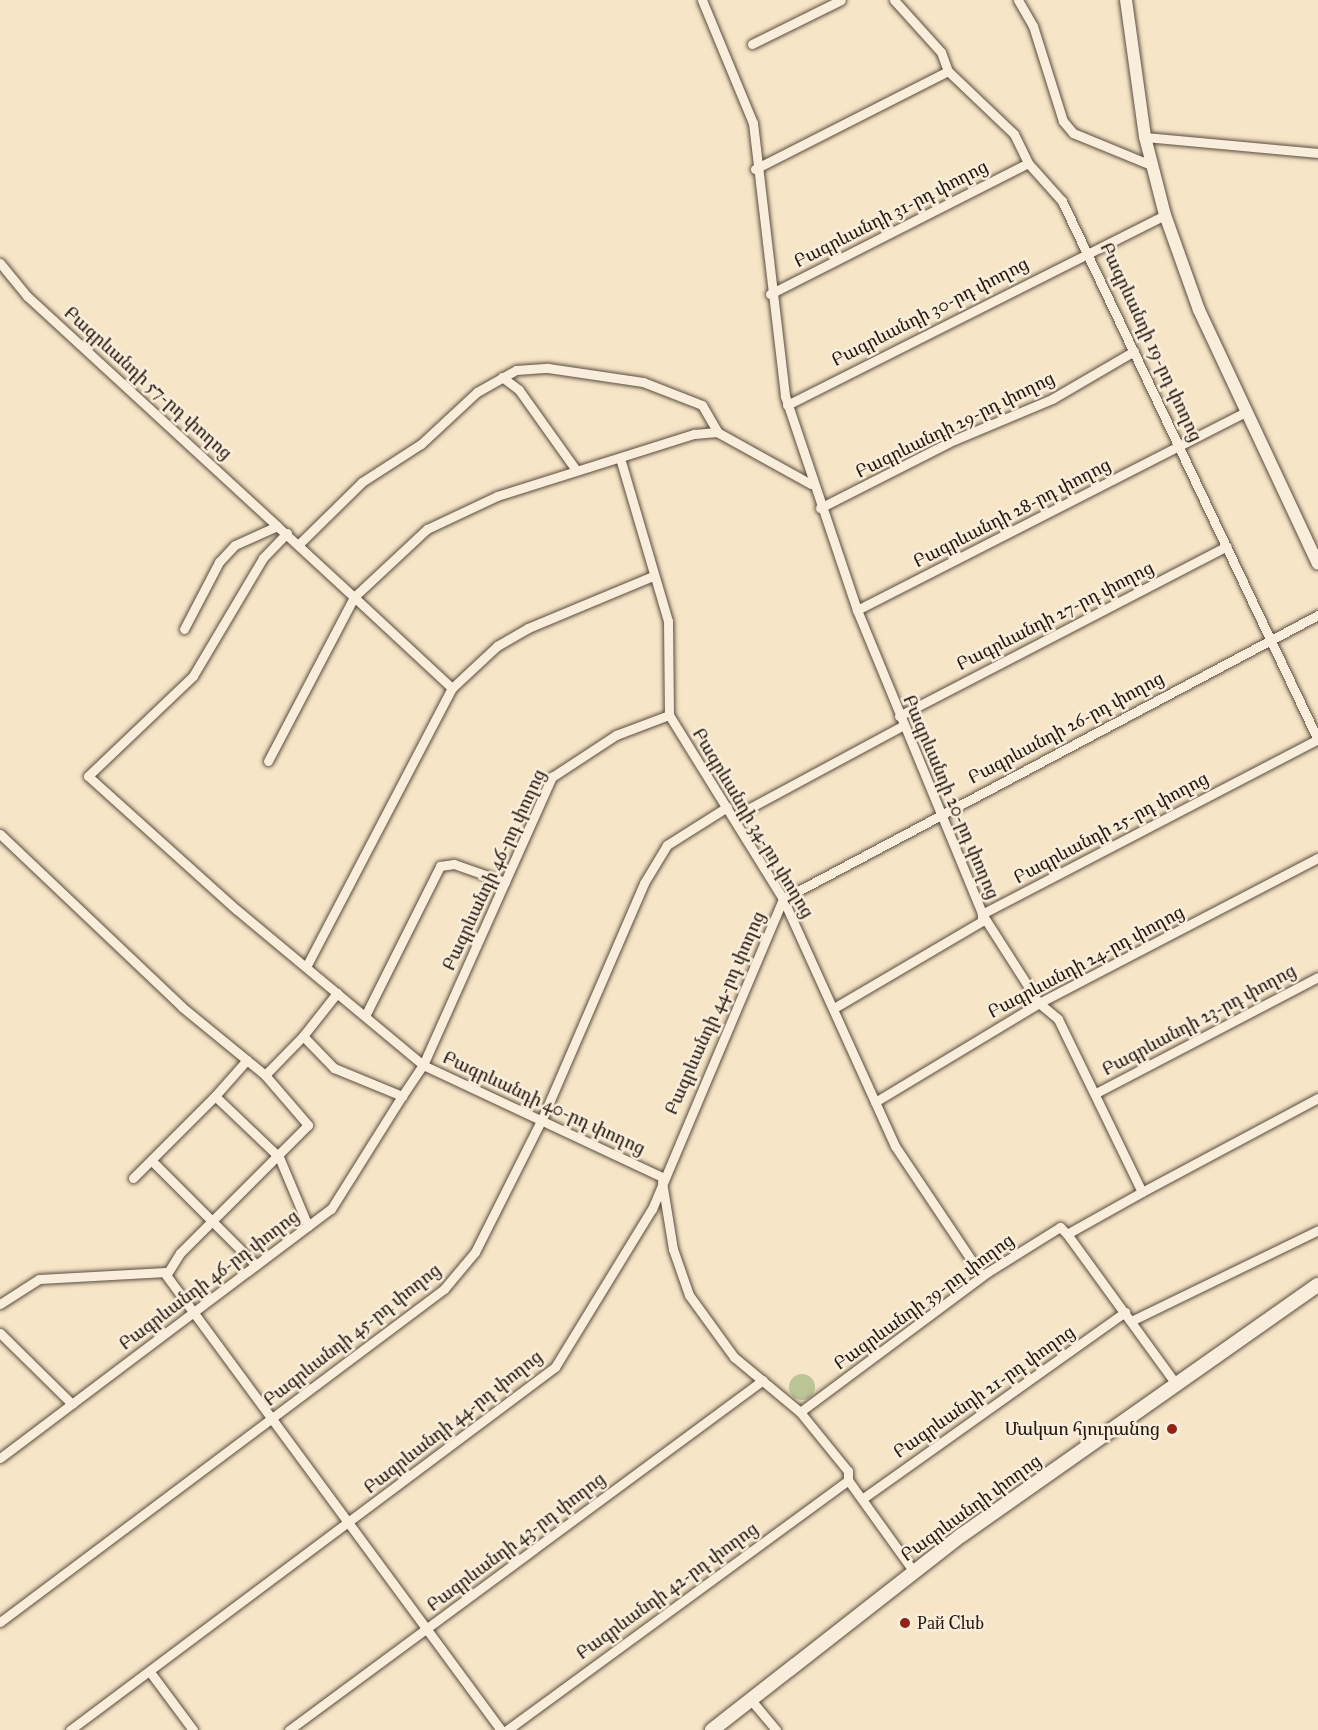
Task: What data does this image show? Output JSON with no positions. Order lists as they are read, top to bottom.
{
  "streets": {
    "main road": ["Բագրևանդի փողոց"],
    "street": [
      "Բագրևանդի 31-րդ փողոց",
      "Բագրևանդի 30-րդ փողոց",
      "Բագրևանդի 19-րդ փողոց",
      "Բագրևանդի 57-րդ փողոց",
      "Բագրևանդի 29-րդ փողոց",
      "Բագրևանդի 28-րդ փողոց",
      "Բագրևանդի 27-րդ փողոց",
      "Բագրևանդի 26-րդ փողոց",
      "Բագրևանդի 20-րդ փողոց",
      "Բագրևանդի 34-րդ փողոց",
      "Բագրևանդի 25-րդ փողոց",
      "Բագրևանդի 46-րդ փողոց",
      "Բագրևանդի 24-րդ փողոց",
      "Բագրևանդի 44-րդ փողոց",
      "Բագրևանդի 23-րդ փողոց",
      "Բագրևանդի 40-րդ փողոց",
      "Բագրևանդի 39-րդ փողոց",
      "Բագրևանդի 45-րդ փողոց",
      "Բագրևանդի 21-րդ փողոց",
      "Բագրևանդի 43-րդ փողոց",
      "Բագրևանդի 42-րդ փողոց"
    ]
  },
  "crossings": [
    ["Բագրևանդի 31-րդ փողոց", "Բագրևանդի 19-րդ փողոց"],
    ["Բագրևանդի 31-րդ փողոց", "Բագրևանդի 20-րդ փողոց"],
    ["Բագրևանդի 30-րդ փողոց", "Բագրևանդի 19-րդ փողոց"],
    ["Բագրևանդի 30-րդ փողոց", "Բագրևանդի 20-րդ փողոց"],
    ["Բագրևանդի 19-րդ փողոց", "Բագրևանդի 29-րդ փողոց"],
    ["Բագրևանդի 19-րդ փողոց", "Բագրևանդի 28-րդ փողոց"],
    ["Բագրևանդի 19-րդ փողոց", "Բագրևանդի 27-րդ փողոց"],
    ["Բագրևանդի 19-րդ փողոց", "Բագրևանդի 26-րդ փողոց"],
    ["Բագրևանդի 19-րդ փողոց", "Բագրևանդի 25-րդ փողոց"],
    ["Բագրևանդի 29-րդ փողոց", "Բագրևանդի 20-րդ փողոց"],
    ["Բագրևանդի 28-րդ փողոց", "Բագրևանդի 20-րդ փողոց"],
    ["Բագրևանդի 27-րդ փողոց", "Բագրևանդի 20-րդ փողոց"],
    ["Բագրևանդի 26-րդ փողոց", "Բագրևանդի 20-րդ փողոց"],
    ["Բագրևանդի 26-րդ փողոց", "Բագրևանդի 34-րդ փողոց"],
    ["Բագրևանդի 26-րդ փողոց", "Բագրևանդի 44-րդ փողոց"],
    ["Բագրևանդի 20-րդ փողոց", "Բագրևանդի 25-րդ փողոց"],
    ["Բագրևանդի 20-րդ փողոց", "Բագրևանդի 24-րդ փողոց"],
    ["Բագրևանդի 20-րդ փողոց", "Բագրևանդի 23-րդ փողոց"],
    ["Բագրևանդի 34-րդ փողոց", "Բագրևանդի 25-րդ փողոց"],
    ["Բագրևանդի 34-րդ փողոց", "Բագրևանդի 46-րդ փողոց"],
    ["Բագրևանդի 34-րդ փողոց", "Բագրևանդի 24-րդ փողոց"],
    ["Բագրևանդի 34-րդ փողոց", "Բագրևանդի 44-րդ փողոց"],
    ["Բագրևանդի 34-րդ փողոց", "Բագրևանդի 39-րդ փողոց"],
    ["Բագրևանդի 34-րդ փողոց", "Բագրևանդի 45-րդ փողոց"],
    ["Բագրևանդի 46-րդ փողոց", "Բագրևանդի 40-րդ փողոց"],
    ["Բագրևանդի 44-րդ փողոց", "Բագրևանդի 40-րդ փողոց"],
    ["Բագրևանդի 40-րդ փողոց", "Բագրևանդի 45-րդ փողոց"]
  ],
  "places": ["Մակաո հյուրանոց", "Рай Club"]
}
